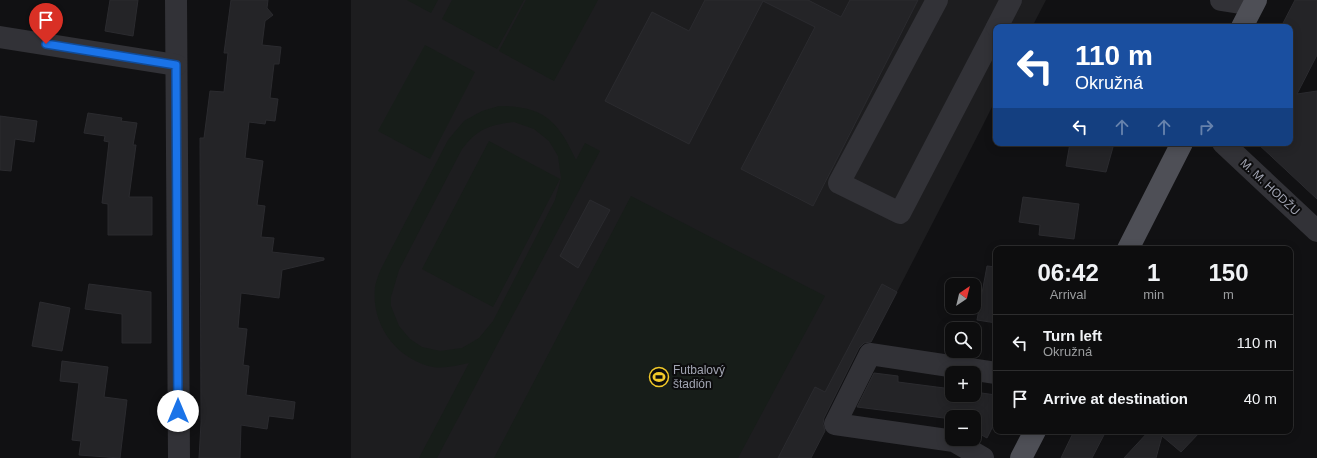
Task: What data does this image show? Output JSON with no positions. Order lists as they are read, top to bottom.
{
  "streets": {
    "street": ["M. M. HODŽU"]
  },
  "places": {
    "sports": ["Futbalový štadión"]
  },
  "north": "top right",
  "page": {
    "turn": ["110 m", "Okružná"],
    "eta": [
      "06:42",
      "Arrival",
      "1",
      "min",
      "150",
      "m"
    ],
    "map_buttons": ["+", "−"],
    "list": [
      {
        "name": "Turn left",
        "note": "Okružná",
        "value": "110 m"
      },
      {
        "name": "Arrive at destination",
        "value": "40 m"
      }
    ]
  }
}
